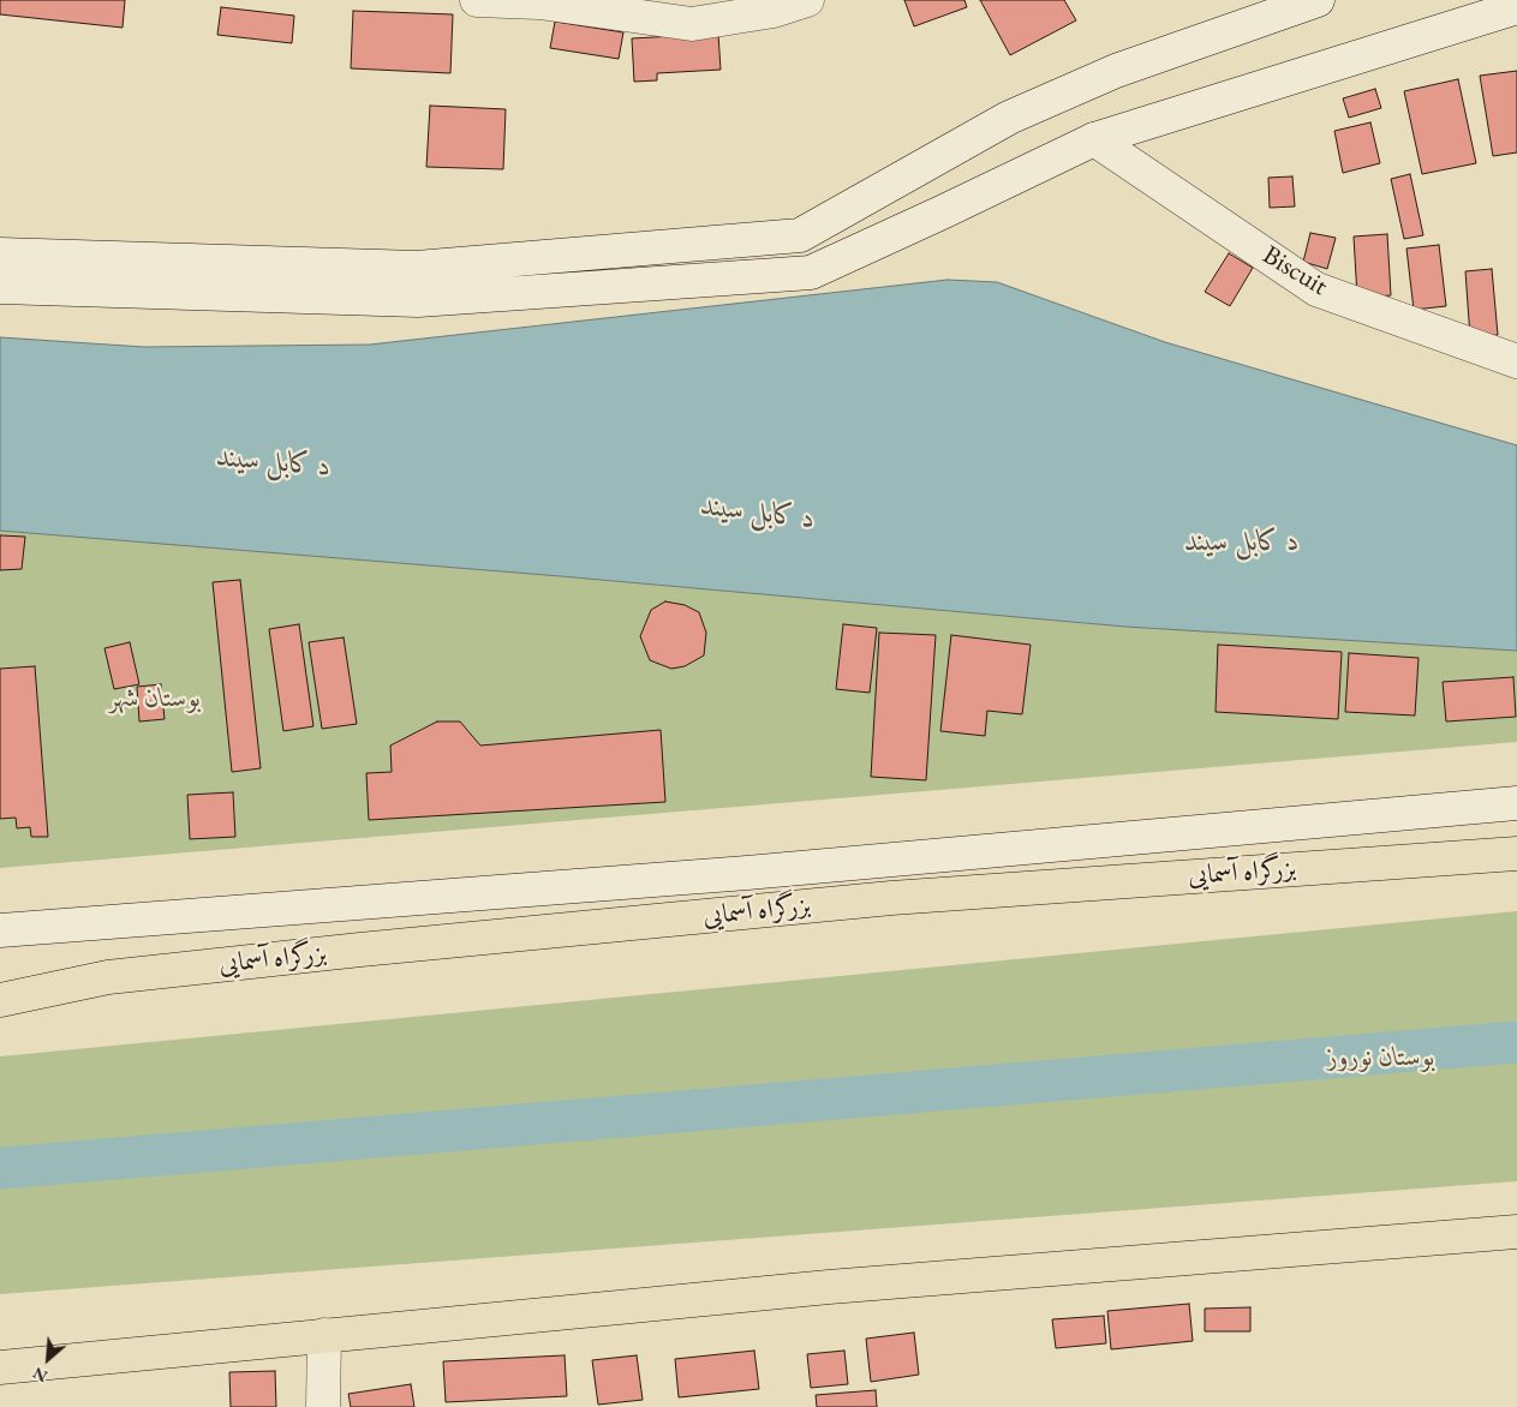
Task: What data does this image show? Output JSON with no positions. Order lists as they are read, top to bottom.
{
  "streets": {
    "highway": ["بزرگراه آسمایی"],
    "main road": ["Biscuit"]
  },
  "water": ["د کابل سيند"],
  "parks": ["بوستان شهر", "بوستان نوروز"],
  "north": "bottom left"
}
